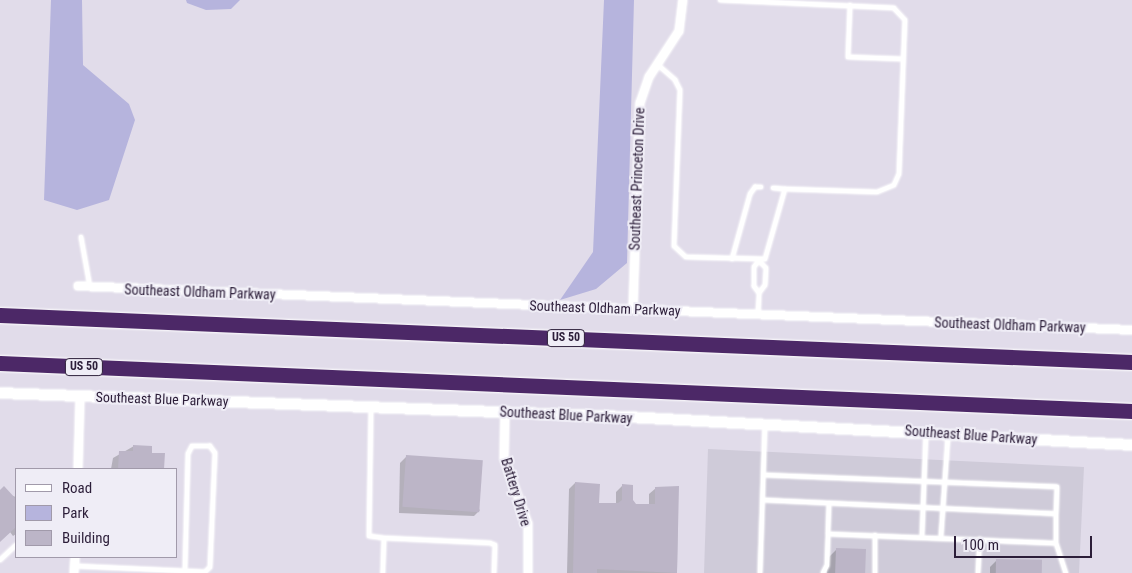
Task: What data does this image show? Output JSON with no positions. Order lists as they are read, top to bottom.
{
  "streets": {
    "highway": ["US 50"],
    "street": [
      "Southeast Princeton Drive",
      "Southeast Oldham Parkway",
      "Southeast Blue Parkway",
      "Battery Drive"
    ]
  },
  "crossings": [
    ["Southeast Princeton Drive", "Southeast Oldham Parkway"],
    ["Southeast Blue Parkway", "Battery Drive"]
  ],
  "legend": ["Road", "Park", "Building"],
  "scale_bar": "100 m"
}
